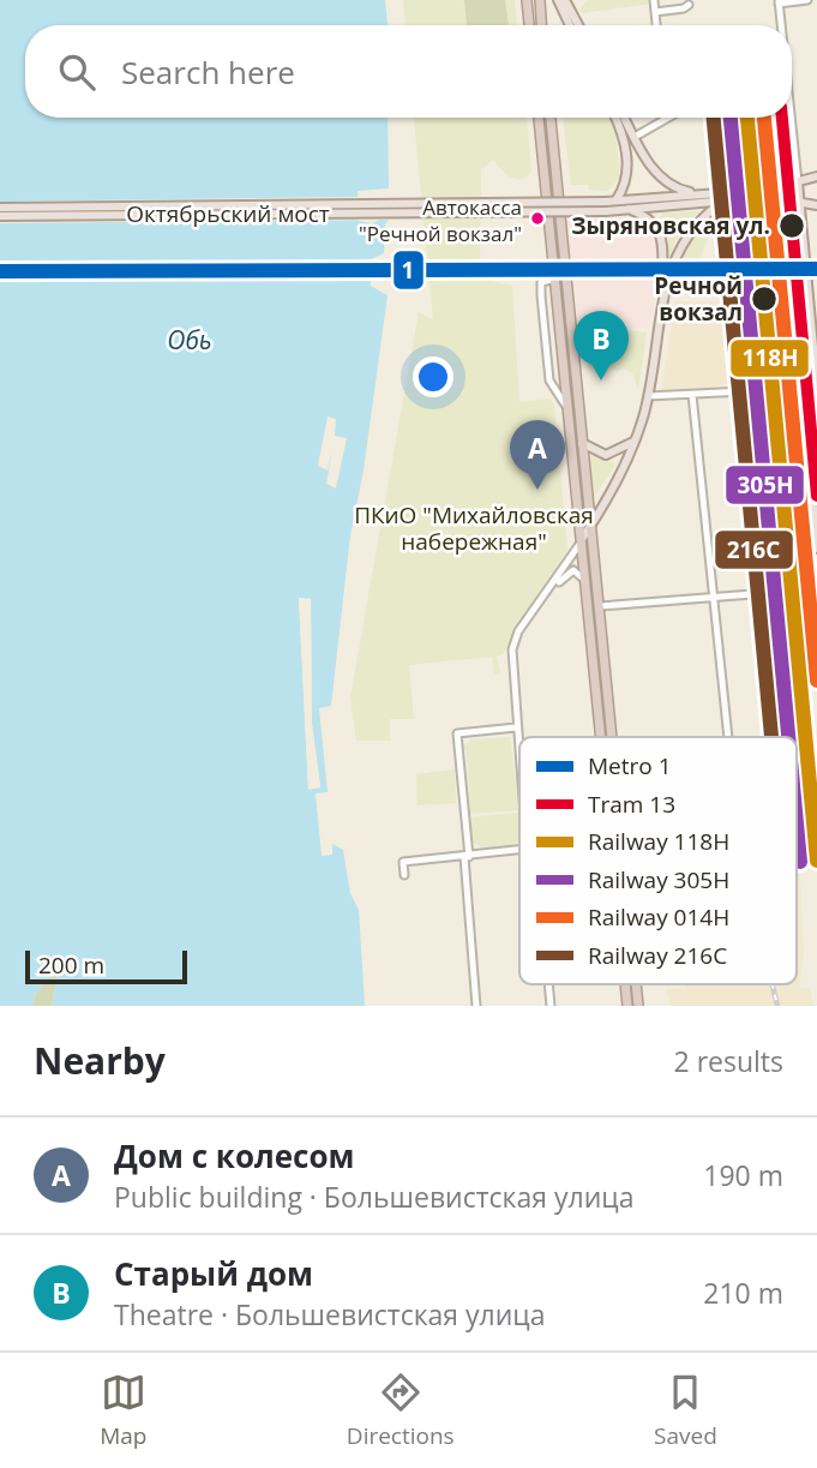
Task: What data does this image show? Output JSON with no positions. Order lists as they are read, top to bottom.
{
  "streets": {
    "main road": ["Октябрьский мост"]
  },
  "water": ["Обь"],
  "parks": ["ПКиО \"Михайловская набережная\""],
  "places": ["Автокасса \"Речной вокзал\"", "Зыряновская ул.", "Речной вокзал"],
  "lines": [
    "tram line 13",
    "rail line 118Н",
    "rail line 305Н",
    "rail line 014Н",
    "rail line 216С",
    "metro line 1"
  ],
  "legend": [
    "Metro 1",
    "Tram 13",
    "Railway 118Н",
    "Railway 305Н",
    "Railway 014Н",
    "Railway 216С"
  ],
  "scale_bar": "200 m",
  "page": {
    "search": "Search here",
    "pins": ["B", "A"],
    "scale": "200 m",
    "heading": ["Nearby", "2 results"],
    "list": [
      {
        "mark": "A",
        "name": "Дом с колесом",
        "note": "Public building · Большевистская улица",
        "value": "190 m"
      },
      {
        "mark": "B",
        "name": "Старый дом",
        "note": "Theatre · Большевистская улица",
        "value": "210 m"
      }
    ],
    "nav": ["Map", "Directions", "Saved"]
  }
}
